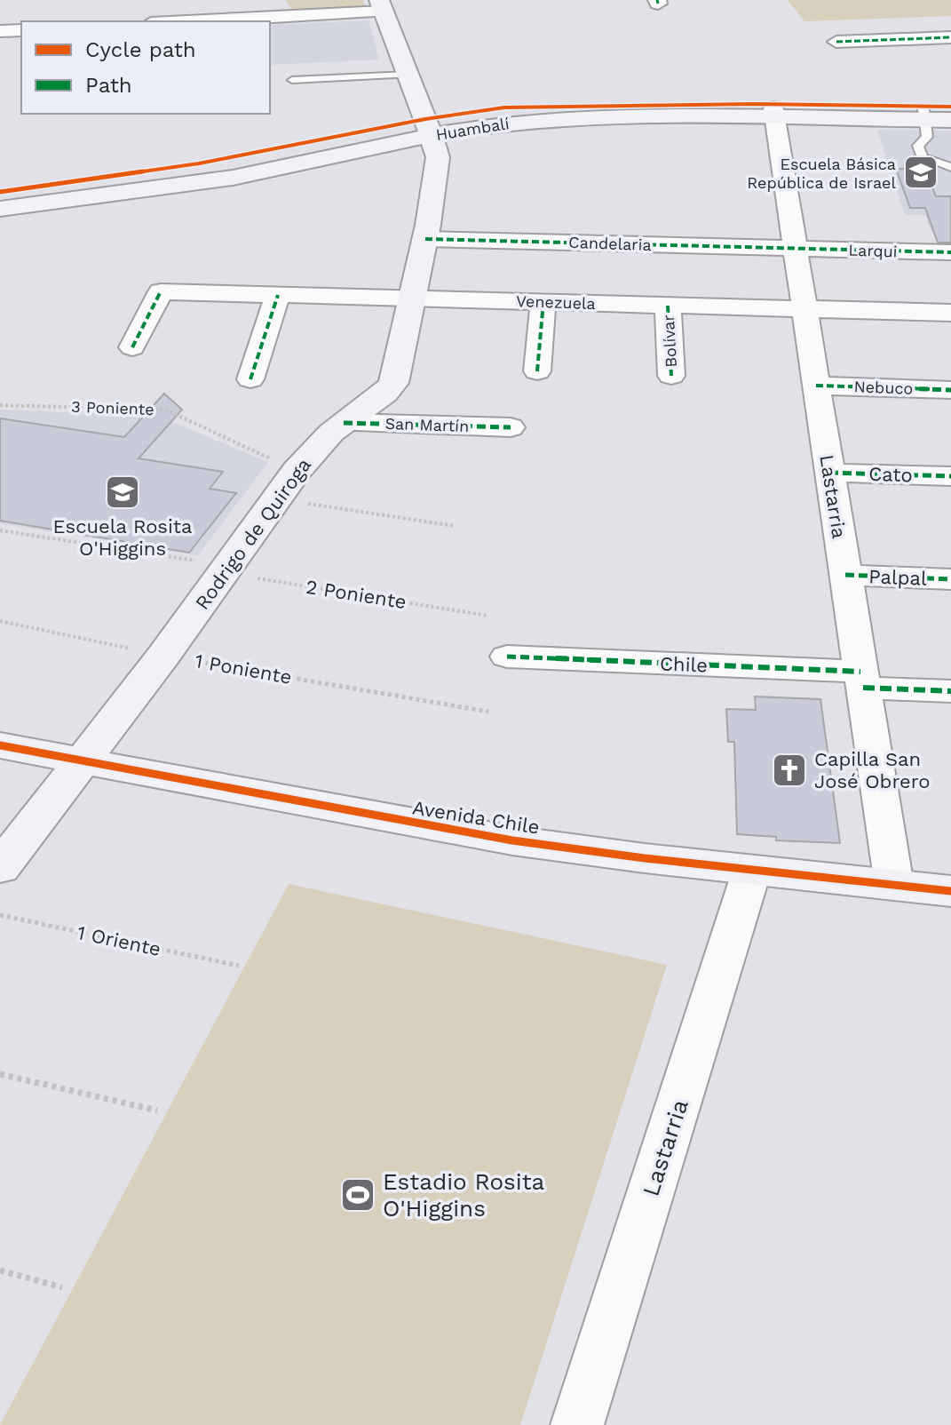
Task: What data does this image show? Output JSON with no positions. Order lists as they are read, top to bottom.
{
  "streets": {
    "main road": ["Huambalí", "Rodrigo de Quiroga", "Avenida Chile"],
    "street": [
      "Candelaria",
      "Larqui",
      "Venezuela",
      "Bolívar",
      "Nebuco",
      "San Martín",
      "Cato",
      "Lastarria",
      "Palpal",
      "Chile"
    ],
    "path": [
      "3 Poniente",
      "2 Poniente",
      "1 Poniente",
      "1 Oriente"
    ]
  },
  "crossings": [
    ["Huambalí", "Lastarria"],
    ["Huambalí", "Rodrigo de Quiroga"],
    ["Candelaria", "Larqui"],
    ["Candelaria", "Lastarria"],
    ["Candelaria", "Rodrigo de Quiroga"],
    ["Larqui", "Lastarria"],
    ["Venezuela", "Bolívar"],
    ["Venezuela", "Lastarria"],
    ["Venezuela", "Rodrigo de Quiroga"],
    ["Nebuco", "Lastarria"],
    ["3 Poniente", "Rodrigo de Quiroga"],
    ["San Martín", "Rodrigo de Quiroga"],
    ["Cato", "Lastarria"],
    ["Lastarria", "Palpal"],
    ["Lastarria", "Chile"],
    ["Lastarria", "Avenida Chile"],
    ["Rodrigo de Quiroga", "2 Poniente"],
    ["Rodrigo de Quiroga", "1 Poniente"],
    ["Rodrigo de Quiroga", "Avenida Chile"]
  ],
  "places": {
    "school or university": ["Escuela Básica República de Israel", "Escuela Rosita O'Higgins"],
    "church": ["Capilla San José Obrero"],
    "sports": ["Estadio Rosita O'Higgins"]
  },
  "legend": ["Cycle path", "Path"]
}
